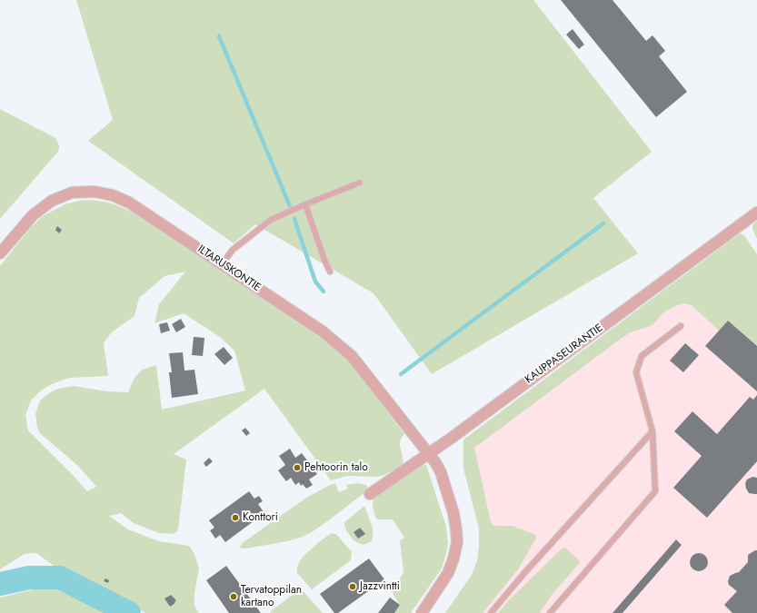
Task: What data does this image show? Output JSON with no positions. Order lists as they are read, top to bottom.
{
  "streets": {
    "street": ["ILTARUSKONTIE", "KAUPPASEURANTIE"]
  },
  "crossings": [
    ["ILTARUSKONTIE", "KAUPPASEURANTIE"]
  ],
  "places": [
    "Pehtoorin talo",
    "Konttori",
    "Jazzvintti",
    "Tervatoppilan kartano"
  ]
}
